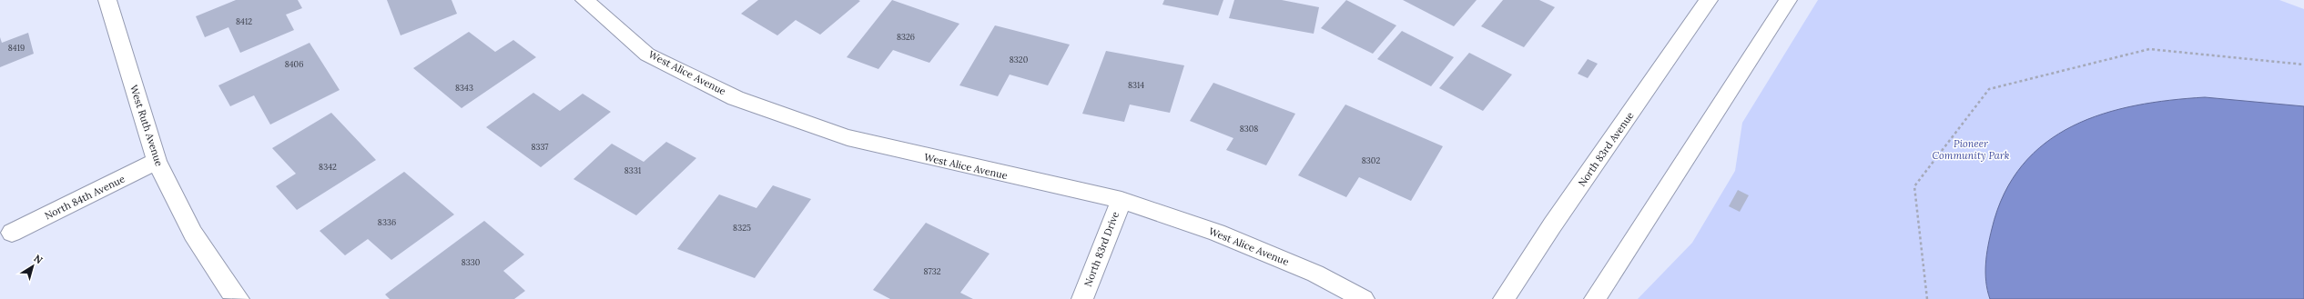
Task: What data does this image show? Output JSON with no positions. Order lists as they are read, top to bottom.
{
  "streets": {
    "street": [
      "West Alice Avenue",
      "West Ruth Avenue",
      "North 83rd Avenue",
      "North 84th Avenue",
      "North 83rd Drive"
    ]
  },
  "crossings": [
    ["West Alice Avenue", "North 83rd Drive"],
    ["West Ruth Avenue", "North 84th Avenue"]
  ],
  "parks": ["Pioneer Community Park"],
  "house_numbers": [
    "8412",
    "8326",
    "8419",
    "8320",
    "8406",
    "8314",
    "8343",
    "8308",
    "8337",
    "8302",
    "8342",
    "8331",
    "8336",
    "8325",
    "8330",
    "8732"
  ],
  "north": "top right"
}
